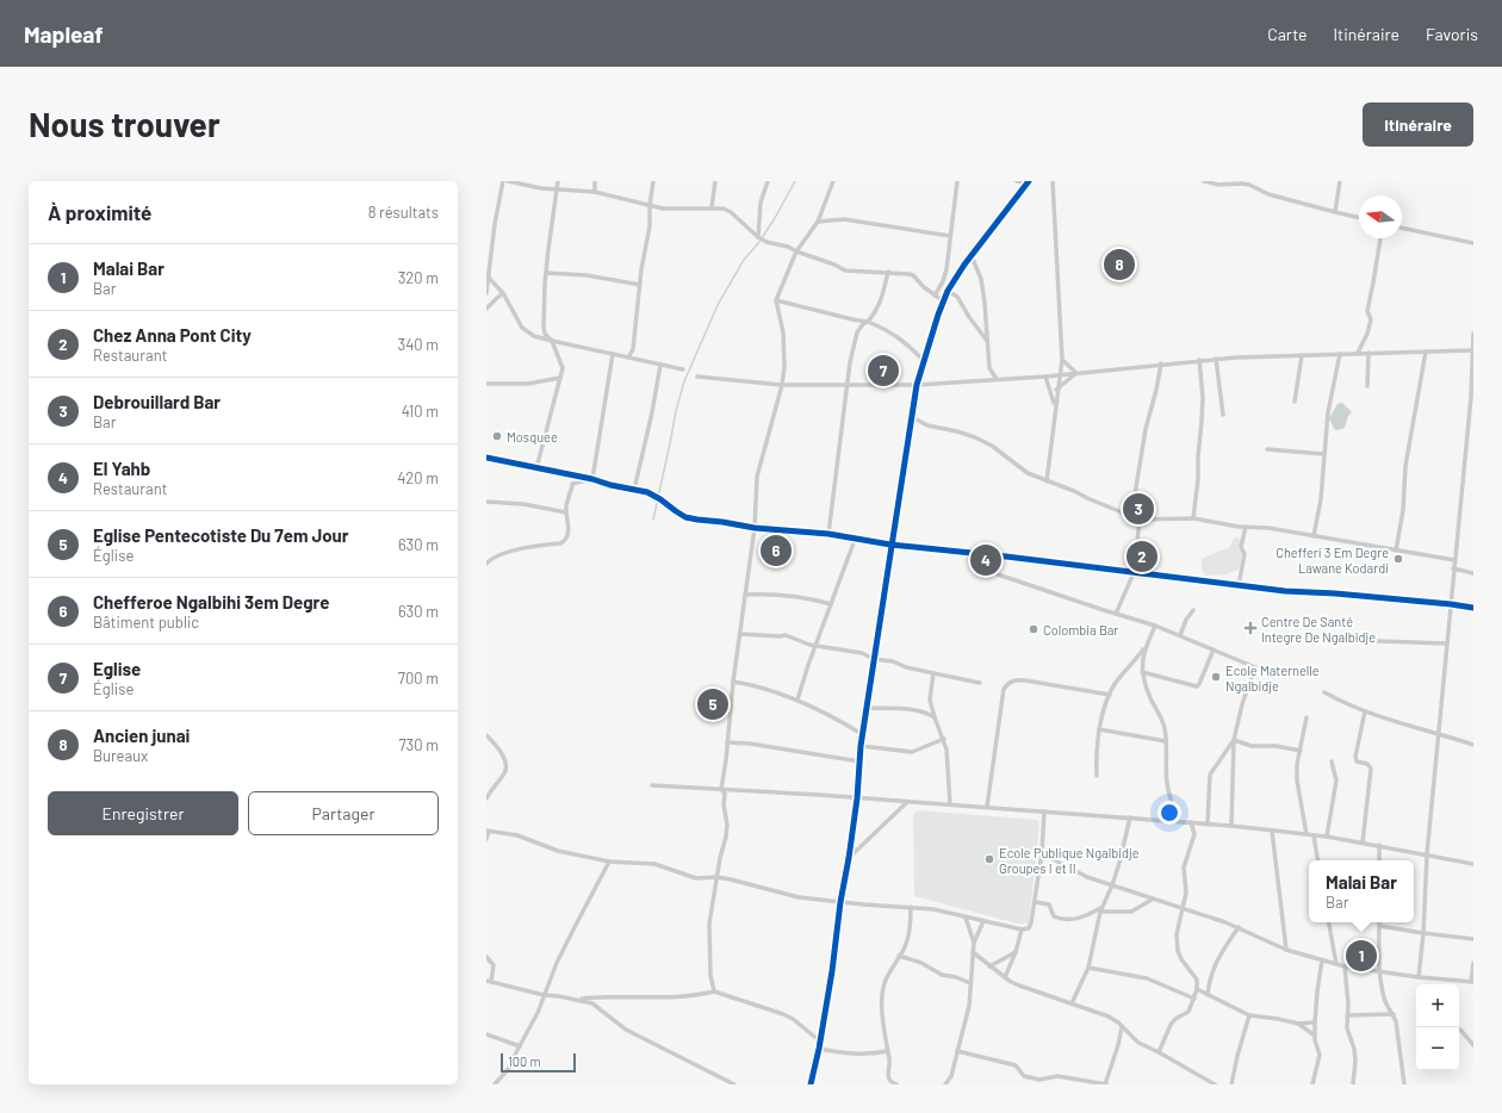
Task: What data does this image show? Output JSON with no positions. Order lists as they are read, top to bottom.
{
  "places": {
    "other": [
      "Mosquee",
      "Chefferi 3 Em Degre Lawane Kodardi",
      "Colombia Bar",
      "Ecole Maternelle Ngalbidje",
      "Ecole Publique Ngalbidje Groupes I et II"
    ],
    "health": ["Centre De Santé Integre De Ngalbidje"]
  },
  "scale_bar": "100 m",
  "north": "left",
  "page": {
    "header": "Mapleaf",
    "nav": ["Carte", "Itinéraire", "Favoris"],
    "buttons": [
      "Itinéraire",
      ["Enregistrer", "Partager"]
    ],
    "title": "Nous trouver",
    "heading": ["À proximité", "8 résultats"],
    "list": [
      {
        "mark": "1",
        "name": "Malai Bar",
        "note": "Bar",
        "value": "320 m"
      },
      {
        "mark": "2",
        "name": "Chez Anna Pont City",
        "note": "Restaurant",
        "value": "340 m"
      },
      {
        "mark": "3",
        "name": "Debrouillard Bar",
        "note": "Bar",
        "value": "410 m"
      },
      {
        "mark": "4",
        "name": "El Yahb",
        "note": "Restaurant",
        "value": "420 m"
      },
      {
        "mark": "5",
        "name": "Eglise Pentecotiste Du 7em Jour",
        "note": "Église",
        "value": "630 m"
      },
      {
        "mark": "6",
        "name": "Chefferoe Ngalbihi 3em Degre",
        "note": "Bâtiment public",
        "value": "630 m"
      },
      {
        "mark": "7",
        "name": "Eglise",
        "note": "Église",
        "value": "700 m"
      },
      {
        "mark": "8",
        "name": "Ancien junai",
        "note": "Bureaux",
        "value": "730 m"
      }
    ],
    "pins": [
      "8",
      "7",
      "3",
      "6",
      "2",
      "4",
      "5",
      "1"
    ],
    "popup": ["Malai Bar", "Bar"],
    "map_buttons": ["+", "−"],
    "scale": "100 m"
  }
}
